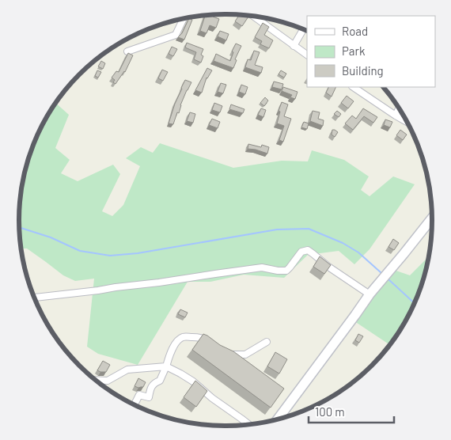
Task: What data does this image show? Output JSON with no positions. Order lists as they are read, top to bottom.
{
  "legend": ["Road", "Park", "Building"],
  "scale_bar": "100 m"
}
